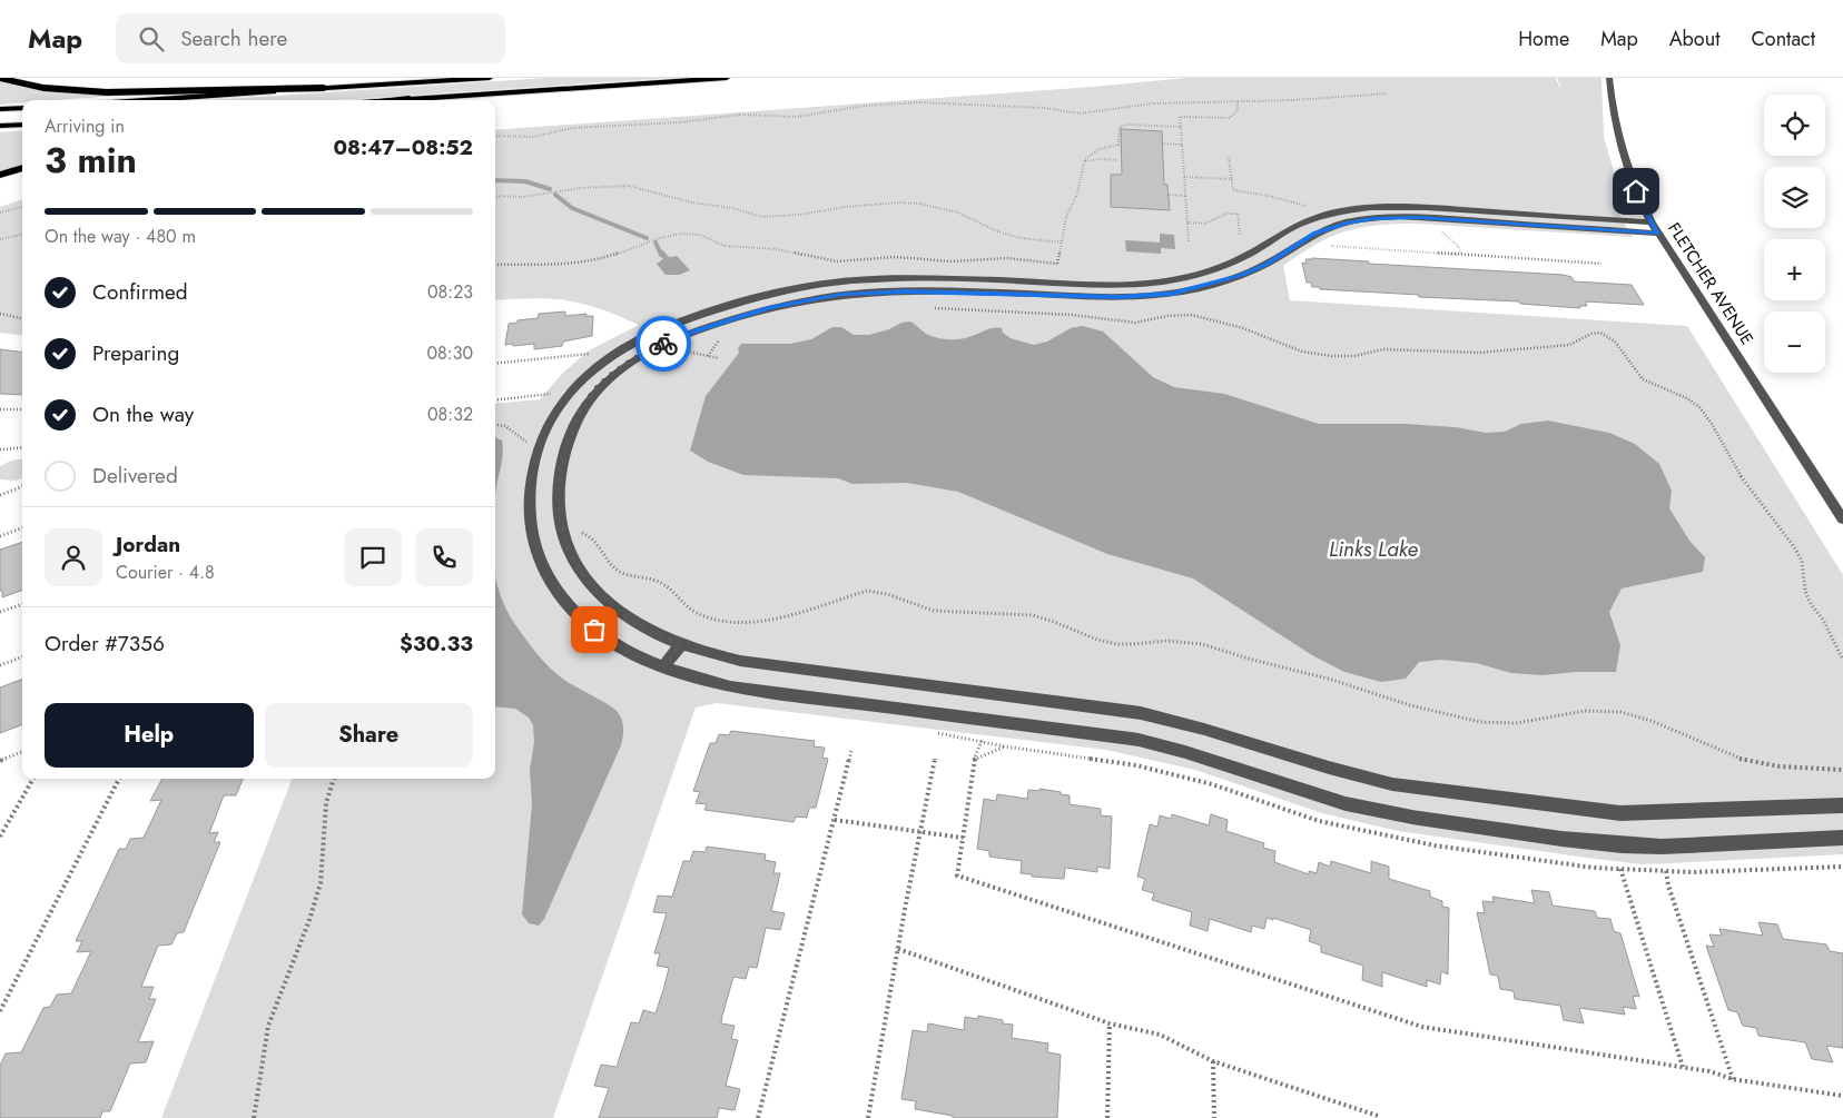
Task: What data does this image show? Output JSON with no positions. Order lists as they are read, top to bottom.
{
  "streets": {
    "street": ["FLETCHER AVENUE"]
  },
  "water": ["Links Lake"],
  "page": {
    "header": "Map",
    "search": "Search here",
    "nav": [
      "Home",
      "Map",
      "About",
      "Contact"
    ],
    "map_buttons": ["+", "−"],
    "heading": ["3 min", "Arriving in", "08:47–08:52"],
    "panel": [
      "Jordan",
      "Courier · 4.8",
      "Order #7356",
      "$30.33"
    ],
    "bar": "On the way · 480 m",
    "list": [
      ["Confirmed", "08:23"],
      ["Preparing", "08:30"],
      ["On the way", "08:32"],
      "Delivered"
    ],
    "buttons": ["Help", "Share"]
  }
}
